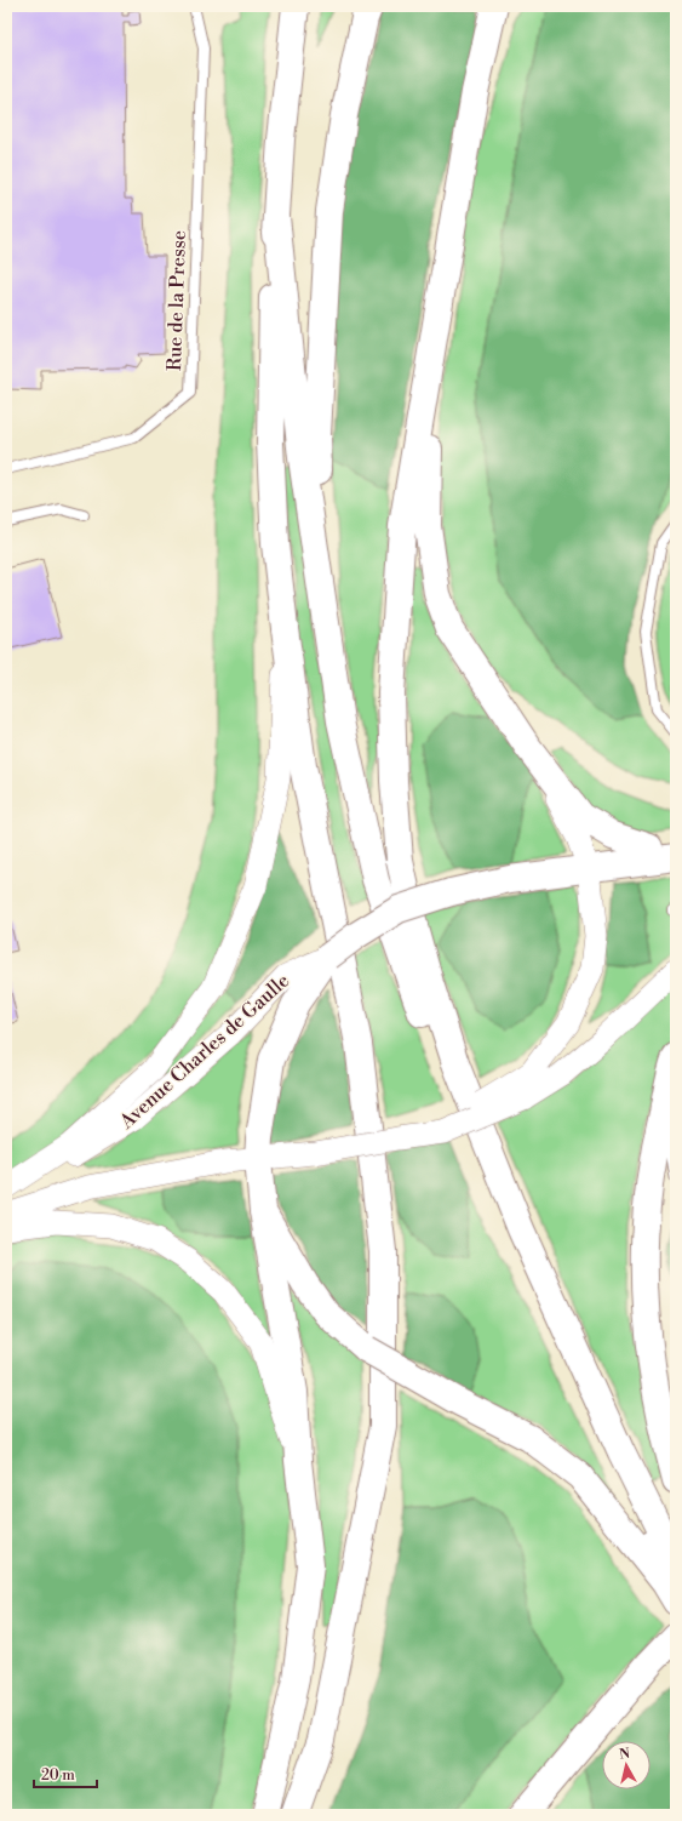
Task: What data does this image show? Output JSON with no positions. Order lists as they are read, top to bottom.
{
  "streets": {
    "street": ["Avenue Charles de Gaulle"],
    "lane": ["Rue de la Presse"]
  },
  "scale_bar": "20 m",
  "north": "top"
}
